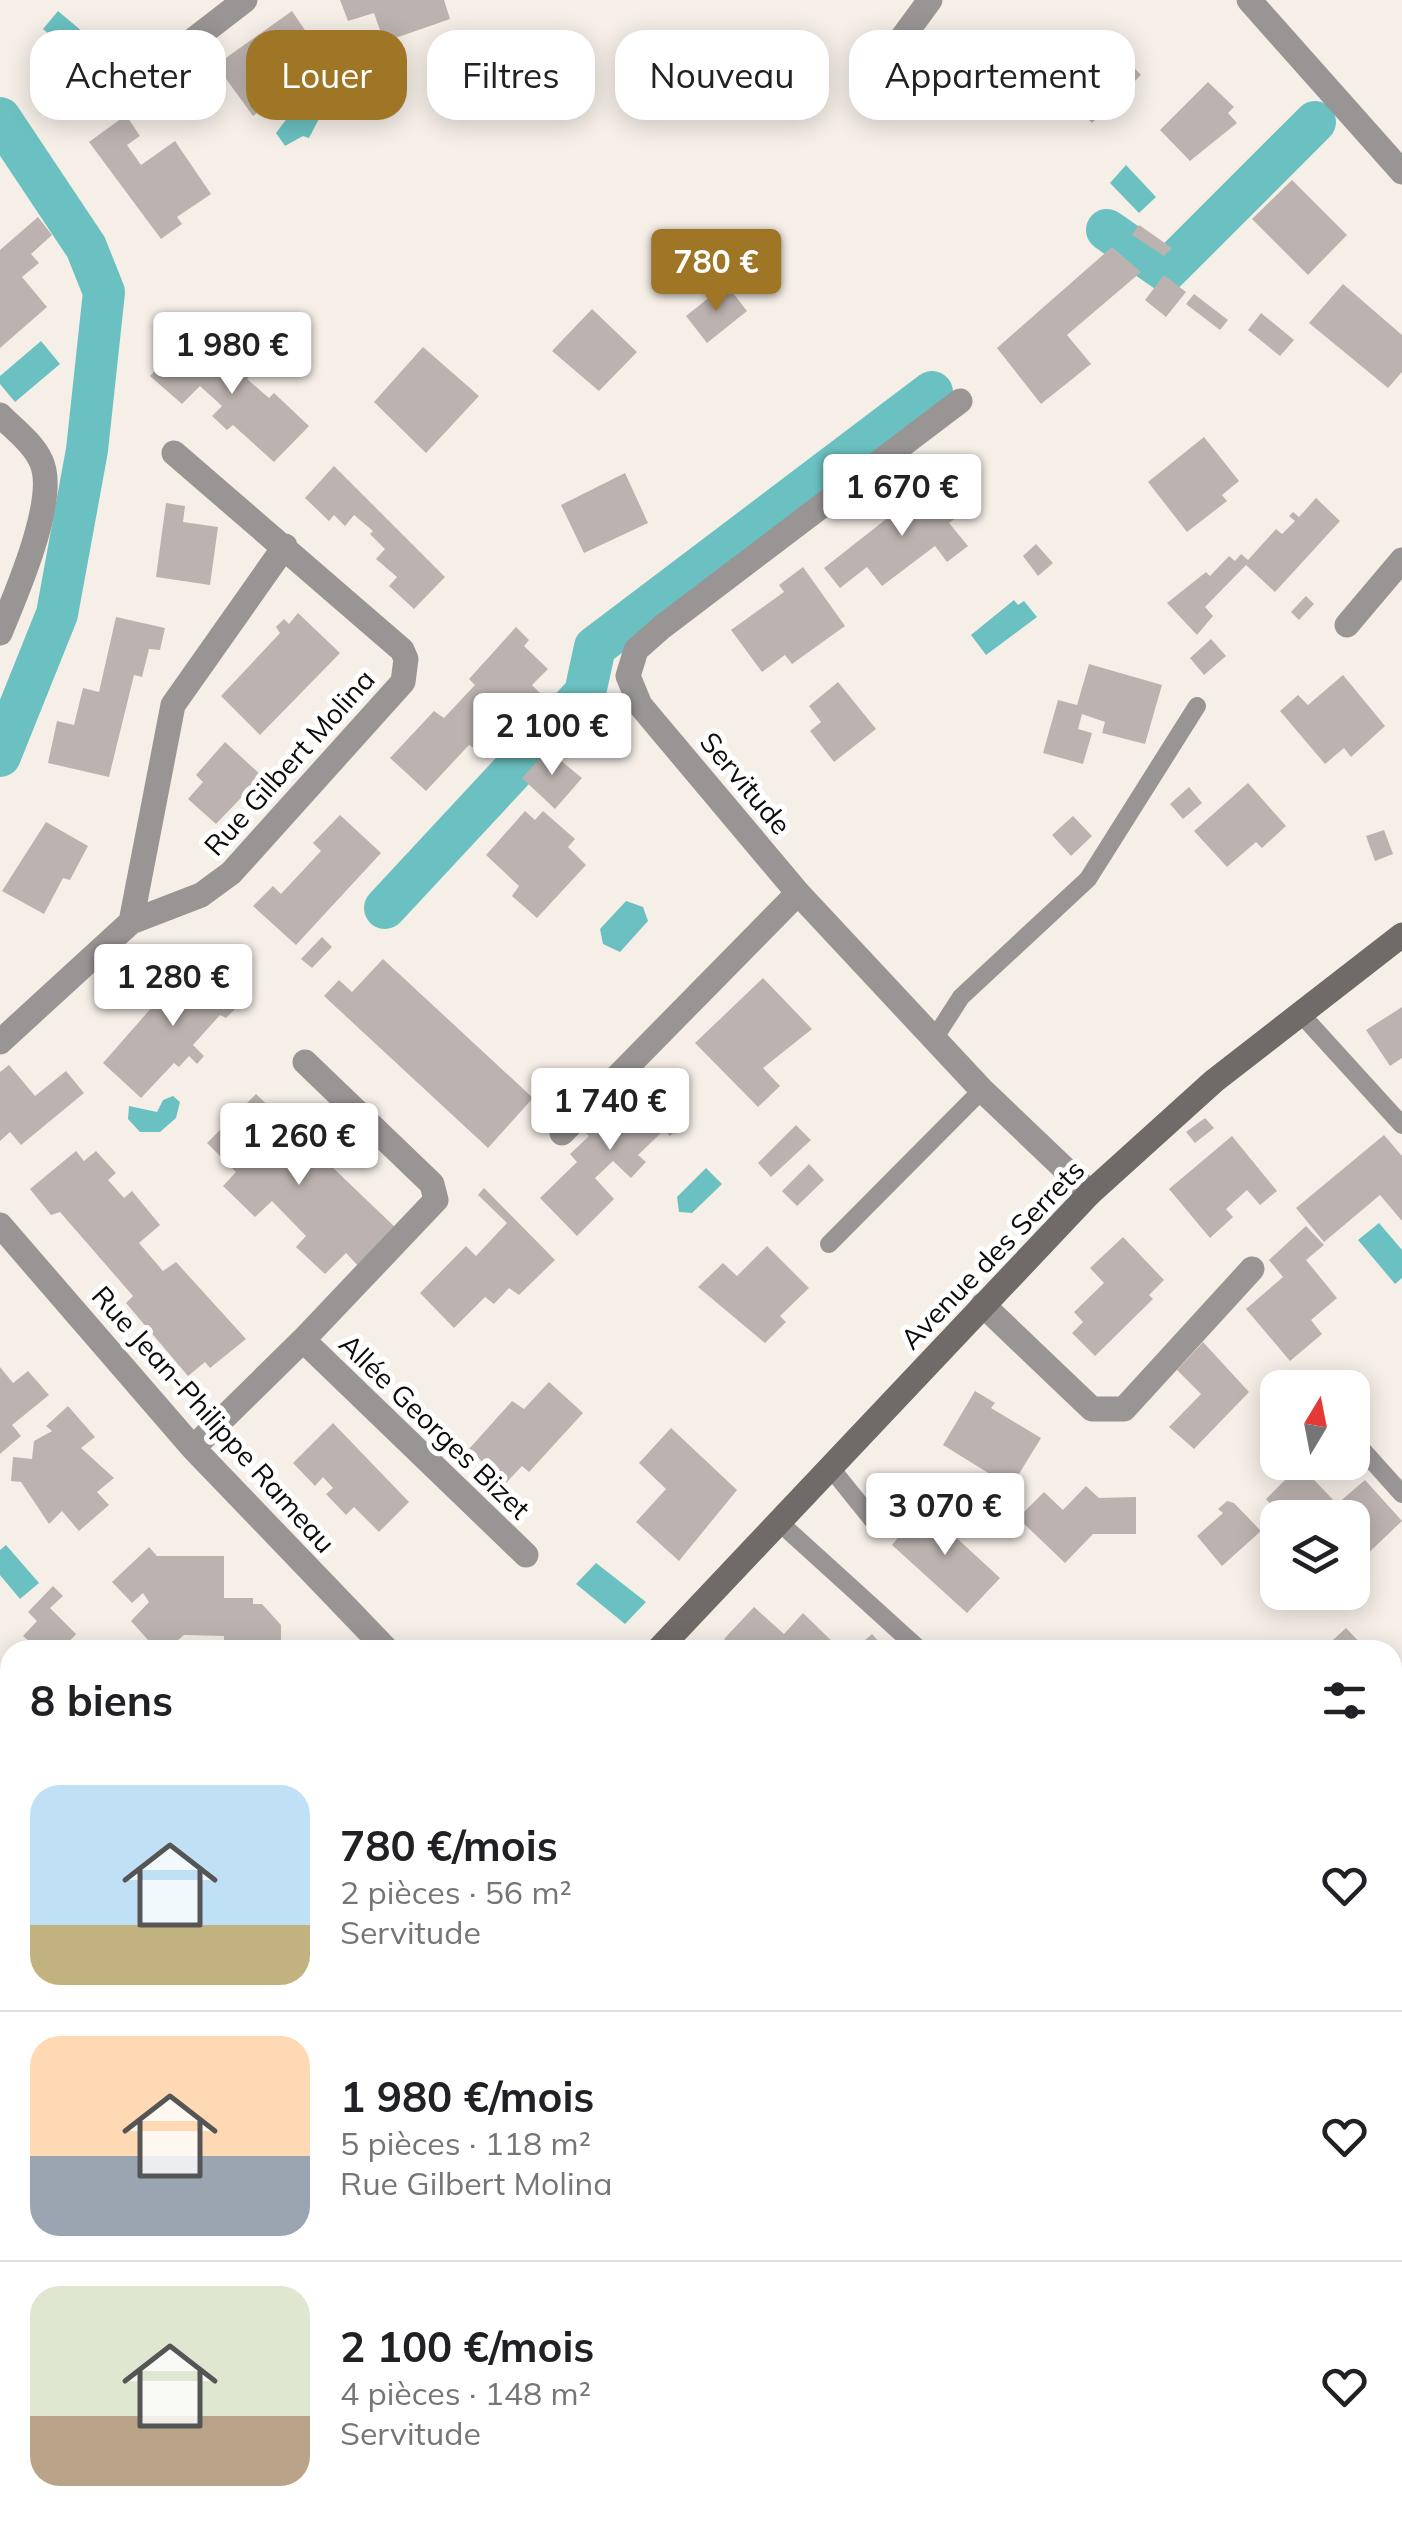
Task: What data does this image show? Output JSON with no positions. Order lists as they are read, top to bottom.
{
  "streets": {
    "street": [
      "Rue Gilbert Molina",
      "Servitude",
      "Avenue des Serrets",
      "Rue Jean-Philippe Rameau",
      "Allée Georges Bizet"
    ]
  },
  "crossings": [
    ["Servitude", "Avenue des Serrets"],
    ["Rue Jean-Philippe Rameau", "Allée Georges Bizet"]
  ],
  "north": "top",
  "page": {
    "chip": [
      "Acheter",
      "Louer",
      "Filtres",
      "Nouveau",
      "Appartement"
    ],
    "price": [
      "780 €",
      "1 980 €",
      "1 670 €",
      "2 100 €",
      "1 280 €",
      "1 740 €",
      "1 260 €",
      "3 070 €"
    ],
    "heading": "8 biens",
    "list": [
      {
        "name": "780 €/mois",
        "note": "2 pièces · 56 m² · Servitude"
      },
      {
        "name": "1 980 €/mois",
        "note": "5 pièces · 118 m² · Rue Gilbert Molina"
      },
      {
        "name": "2 100 €/mois",
        "note": "4 pièces · 148 m² · Servitude"
      }
    ]
  }
}
